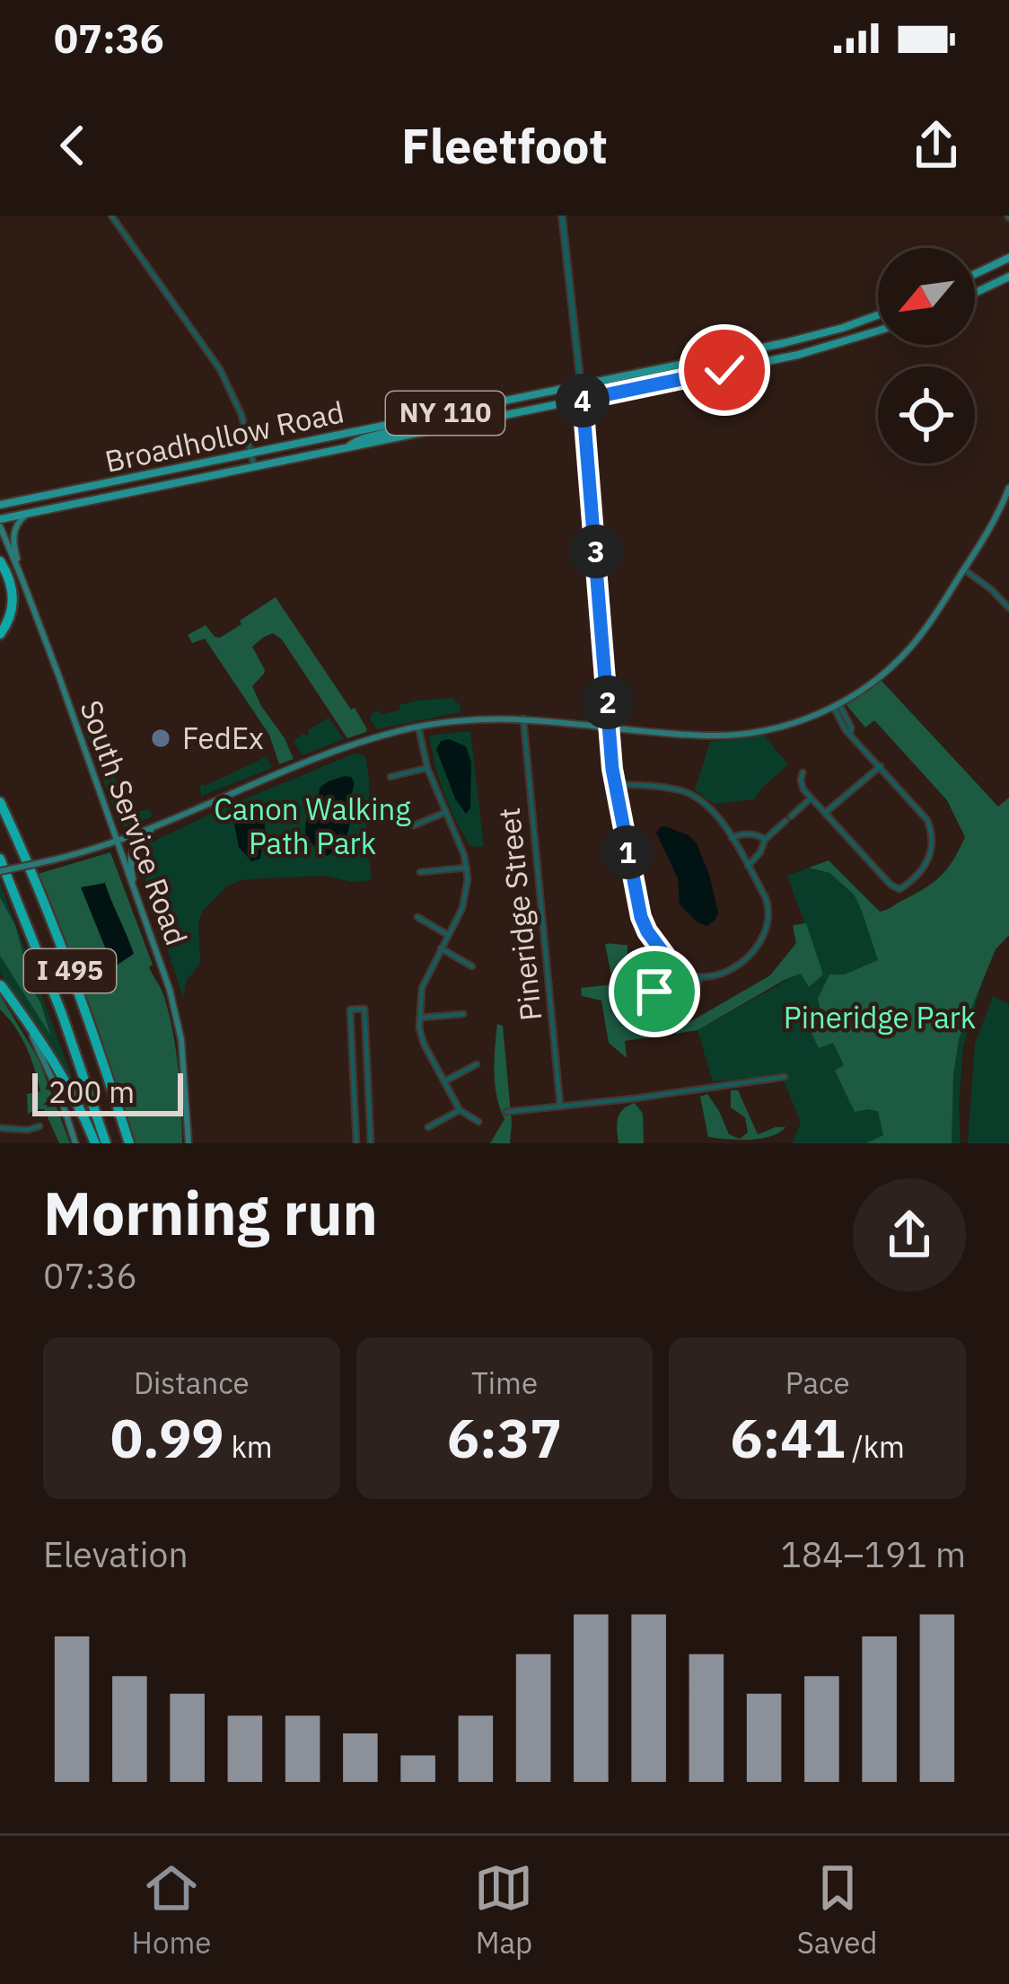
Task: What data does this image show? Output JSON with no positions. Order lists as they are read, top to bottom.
{
  "streets": {
    "highway": ["I 495"],
    "main road": ["NY 110", "Broadhollow Road", "South Service Road"],
    "street": ["Pineridge Street"]
  },
  "crossings": [
    ["Broadhollow Road", "South Service Road"]
  ],
  "parks": ["Canon Walking Path Park", "Pineridge Park"],
  "places": ["FedEx"],
  "scale_bar": "200 m",
  "north": "bottom left",
  "page": {
    "status": "07:36",
    "header": "Fleetfoot",
    "pins": [
      "4",
      "3",
      "2",
      "1"
    ],
    "scale": "200 m",
    "heading": ["Morning run", "07:36"],
    "stats": [
      ["Distance", "0.99 km"],
      ["Time", "6:37"],
      ["Pace", "6:41 /km"]
    ],
    "chart": ["Elevation", "184–191 m"],
    "tabs": ["Home", "Map", "Saved"]
  }
}
